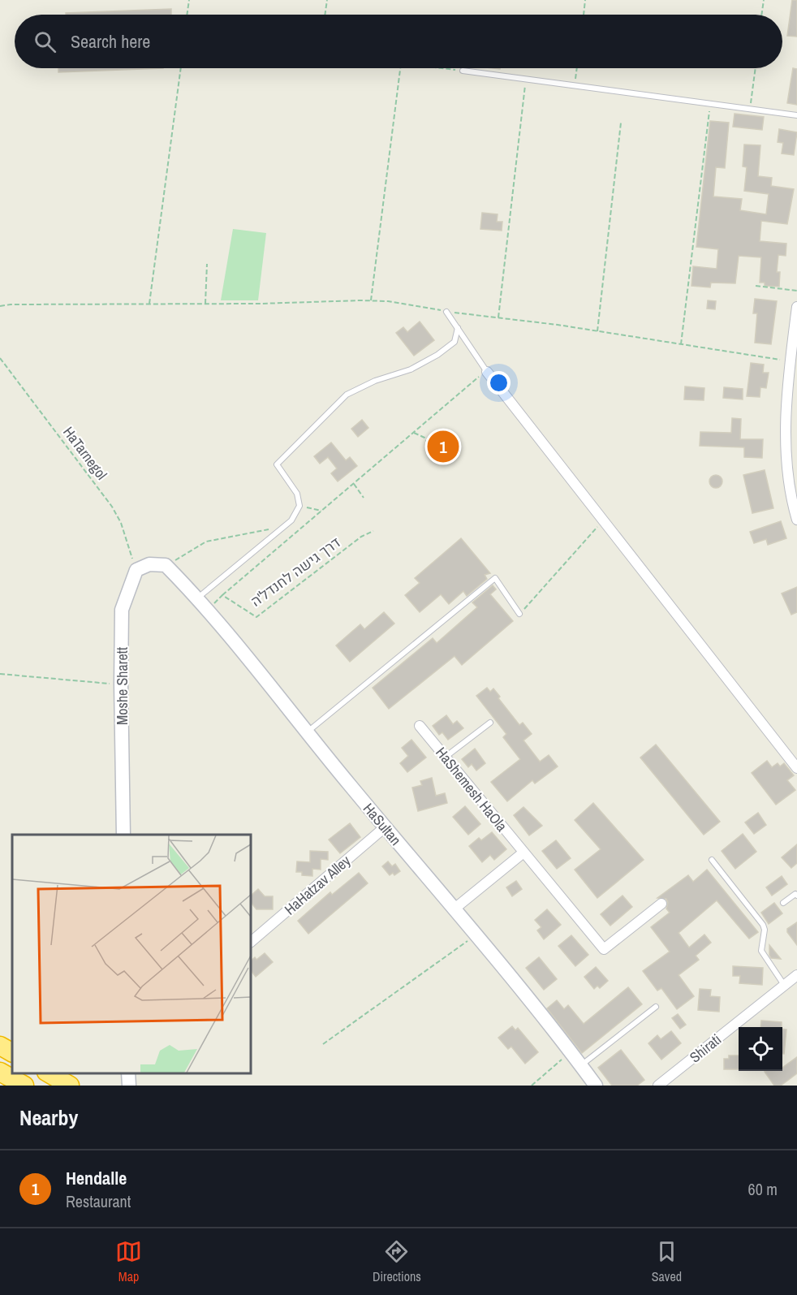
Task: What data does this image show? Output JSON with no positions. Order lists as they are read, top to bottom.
{
  "streets": {
    "street": [
      "Moshe Sharett",
      "HaShemesh HaOla",
      "HaSultan",
      "HaHatzav Alley",
      "Shirati"
    ],
    "path": ["HaTarnegol", "דרך גישה לחנדל'ה"]
  },
  "crossings": [
    ["HaTarnegol", "Moshe Sharett"],
    ["HaSultan", "HaHatzav Alley"]
  ],
  "page": {
    "search": "Search here",
    "pins": "1",
    "heading": "Nearby",
    "list": [
      {
        "mark": "1",
        "name": "Hendalle",
        "note": "Restaurant",
        "value": "60 m"
      }
    ],
    "nav": ["Map", "Directions", "Saved"]
  }
}
